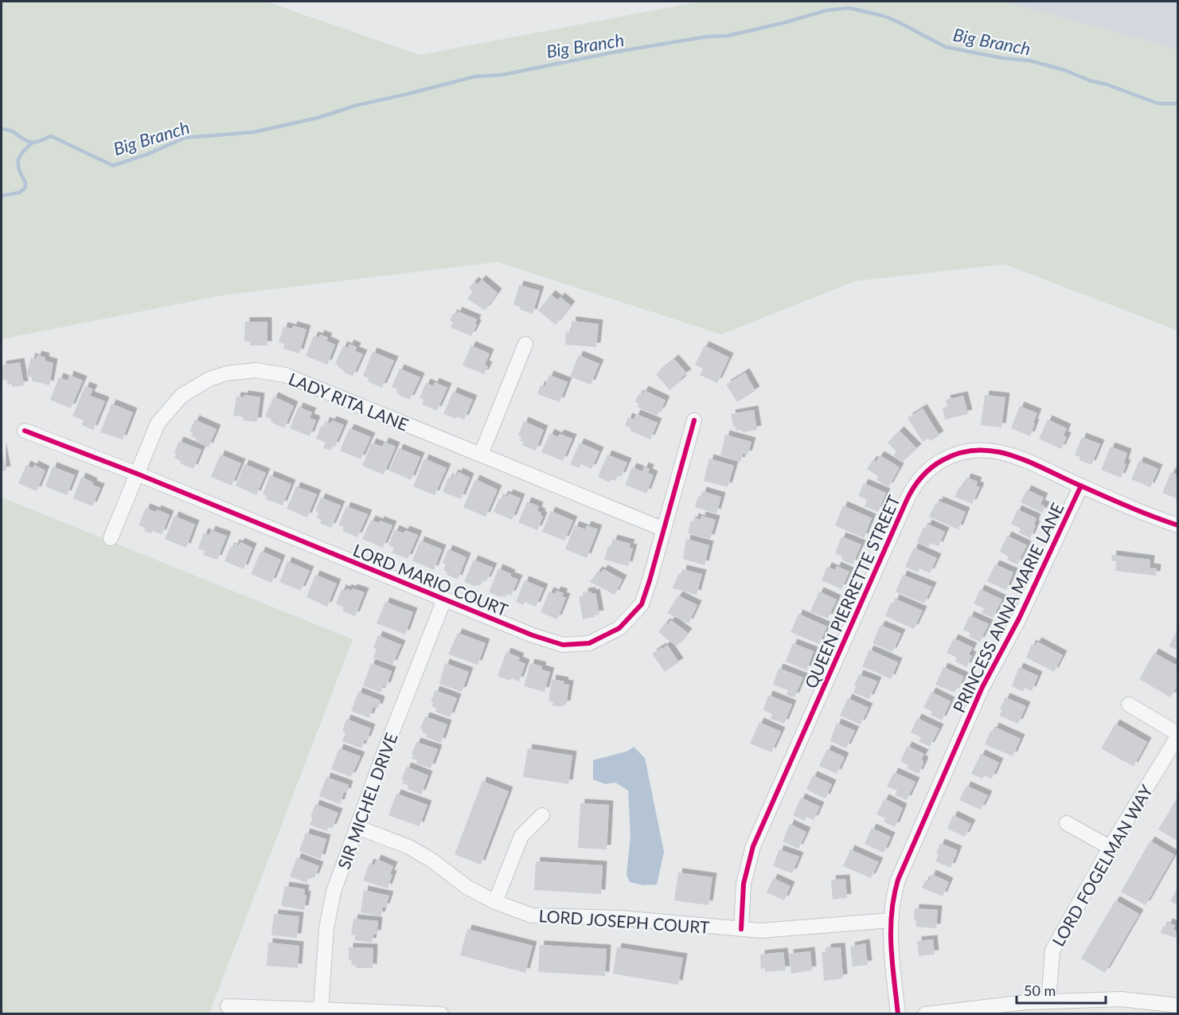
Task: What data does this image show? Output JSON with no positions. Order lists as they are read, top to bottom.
{
  "streets": {
    "street": [
      "LADY RITA LANE",
      "LORD MARIO COURT",
      "QUEEN PIERRETTE STREET",
      "PRINCESS ANNA MARIE LANE",
      "SIR MICHEL DRIVE",
      "LORD FOGELMAN WAY",
      "LORD JOSEPH COURT"
    ]
  },
  "crossings": [
    ["LADY RITA LANE", "LORD MARIO COURT"],
    ["LORD MARIO COURT", "SIR MICHEL DRIVE"],
    ["QUEEN PIERRETTE STREET", "PRINCESS ANNA MARIE LANE"],
    ["QUEEN PIERRETTE STREET", "LORD JOSEPH COURT"],
    ["PRINCESS ANNA MARIE LANE", "LORD JOSEPH COURT"],
    ["SIR MICHEL DRIVE", "LORD JOSEPH COURT"]
  ],
  "water": ["Big Branch"],
  "scale_bar": "50 m"
}
